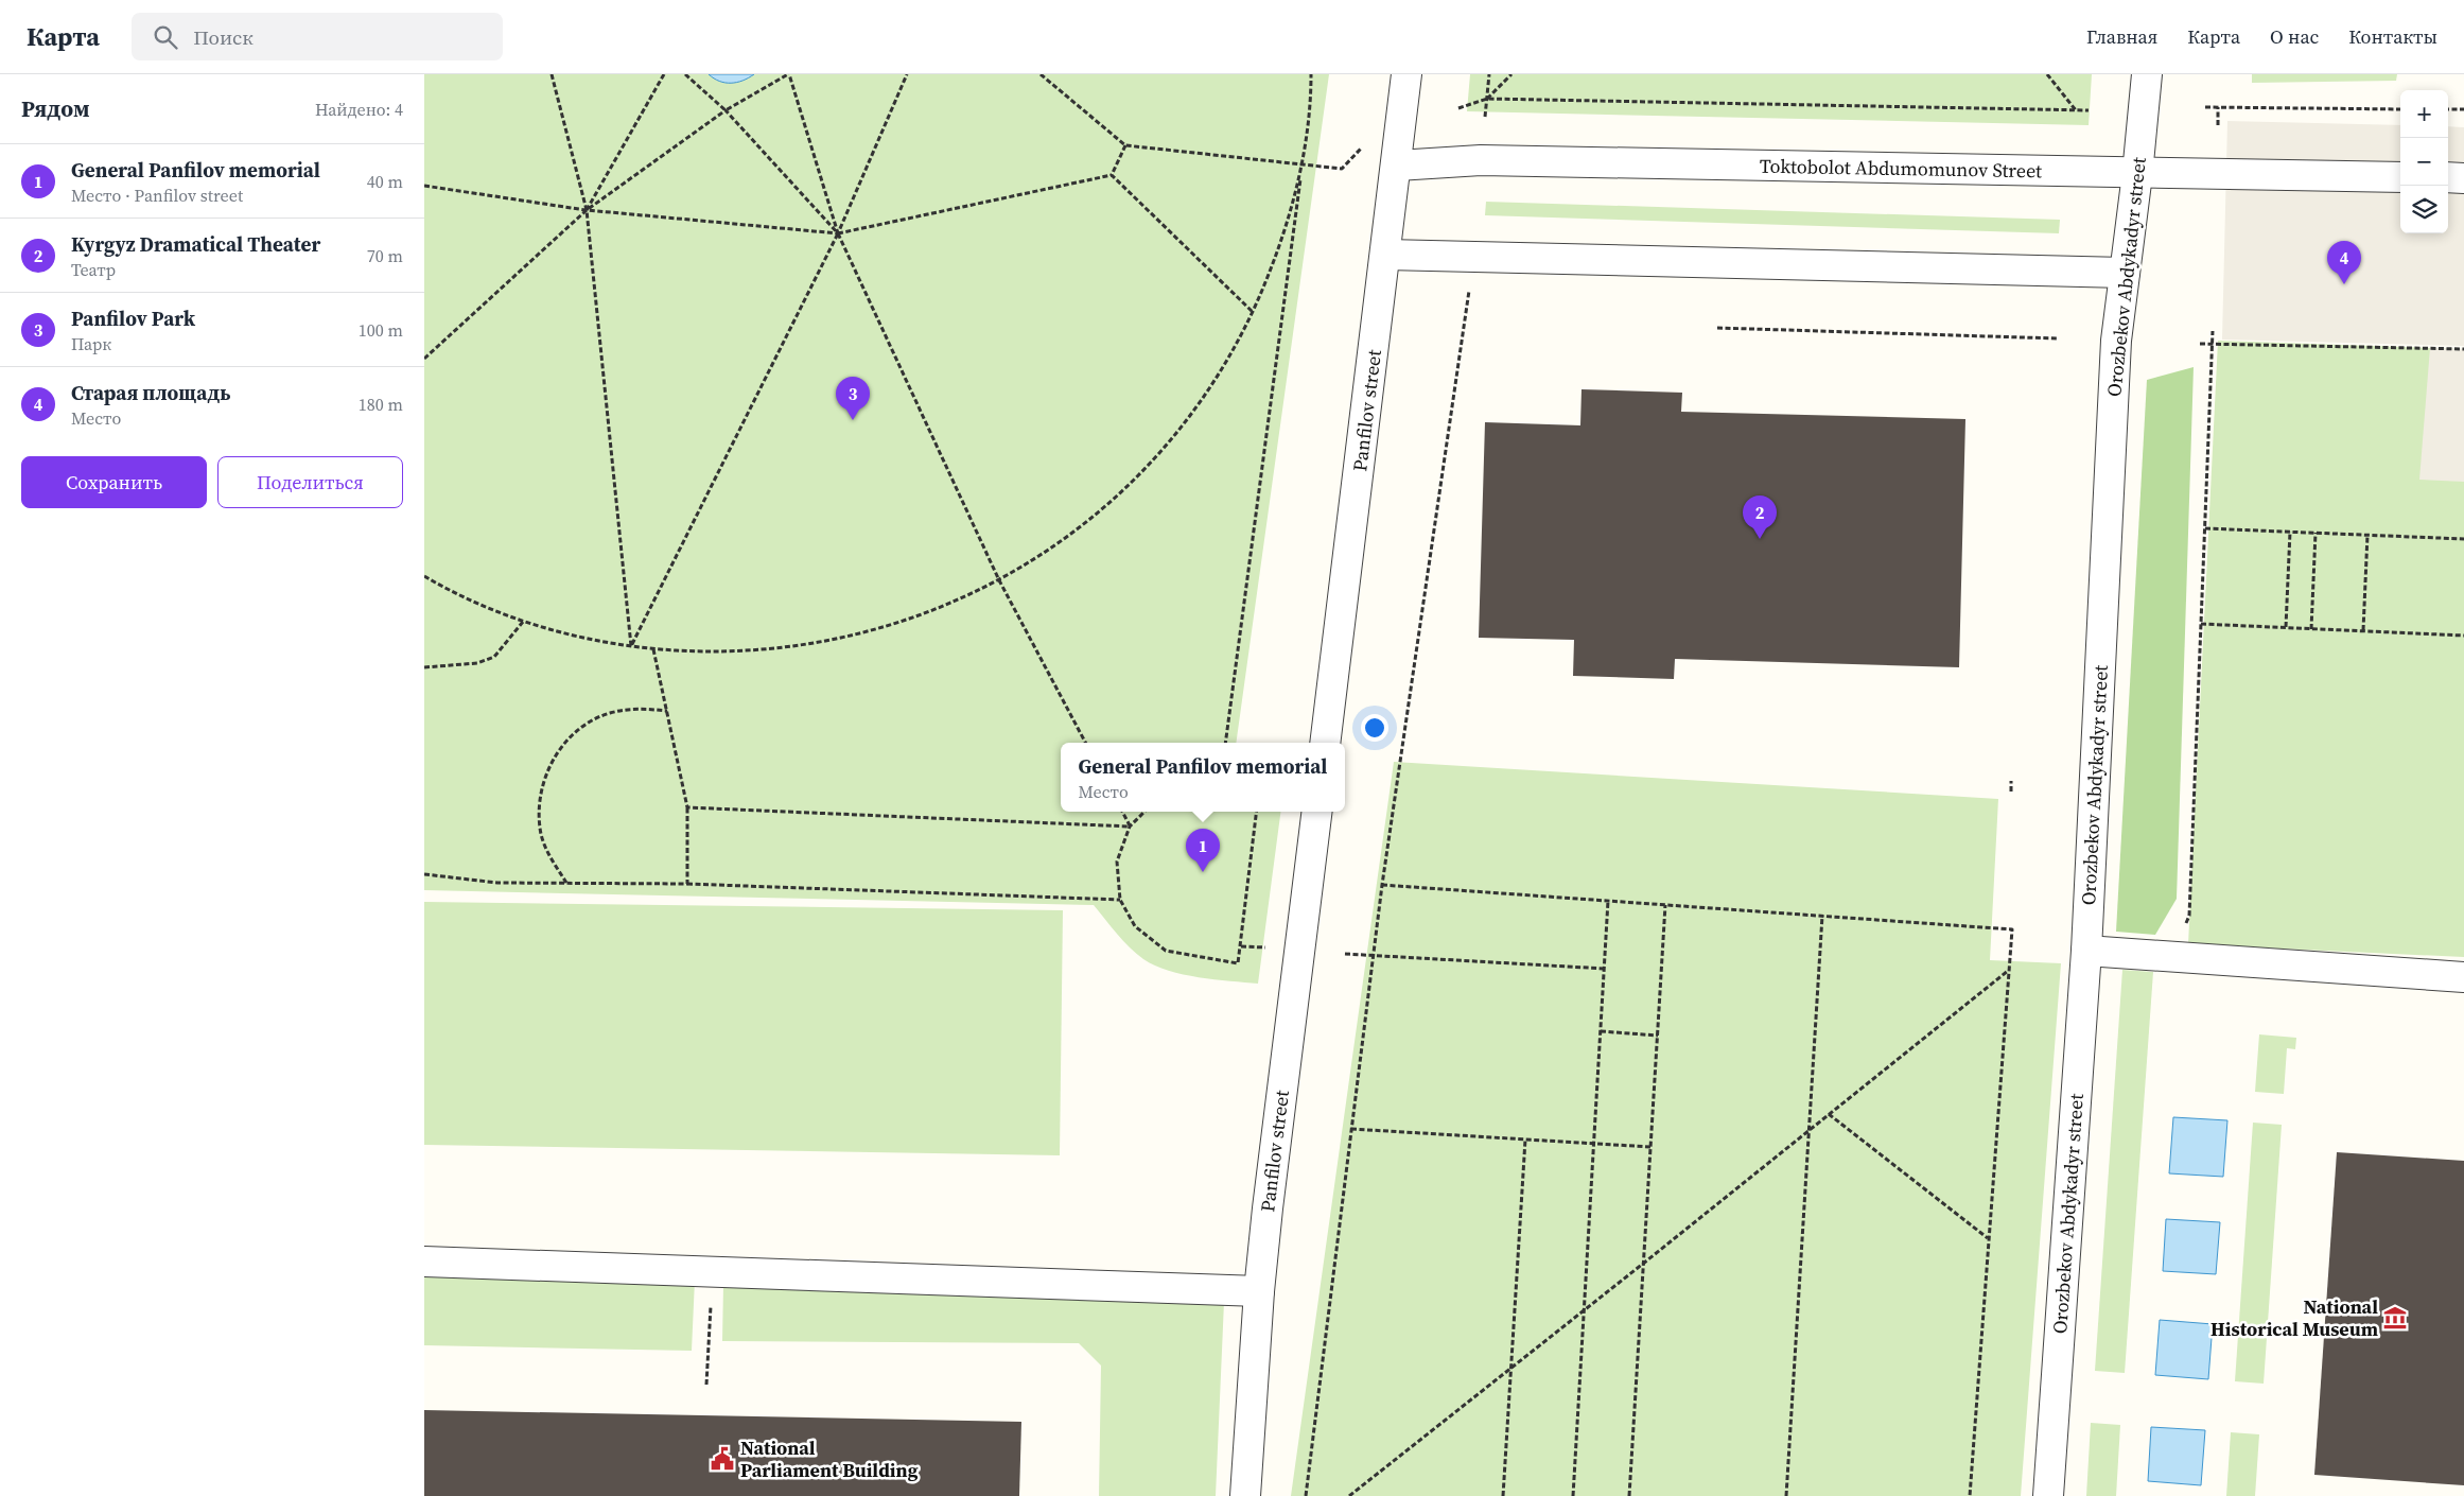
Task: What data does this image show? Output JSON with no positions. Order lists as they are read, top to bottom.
{
  "streets": {
    "street": ["Toktobolot Abdumomunov Street", "Orozbekov Abdykadyr street", "Panfilov street"]
  },
  "crossings": [
    ["Toktobolot Abdumomunov Street", "Orozbekov Abdykadyr street"],
    ["Toktobolot Abdumomunov Street", "Panfilov street"]
  ],
  "places": {
    "museum": ["National Historical Museum"],
    "public building": ["National Parliament Building"]
  },
  "page": {
    "header": "Карта",
    "search": "Поиск",
    "nav": [
      "Главная",
      "Карта",
      "О нас",
      "Контакты"
    ],
    "heading": ["Рядом", "Найдено: 4"],
    "map_buttons": ["+", "−"],
    "list": [
      {
        "mark": "1",
        "name": "General Panfilov memorial",
        "note": "Место · Panfilov street",
        "value": "40 m"
      },
      {
        "mark": "2",
        "name": "Kyrgyz Dramatical Theater",
        "note": "Театр",
        "value": "70 m"
      },
      {
        "mark": "3",
        "name": "Panfilov Park",
        "note": "Парк",
        "value": "100 m"
      },
      {
        "mark": "4",
        "name": "Старая площадь",
        "note": "Место",
        "value": "180 m"
      }
    ],
    "pins": [
      "4",
      "3",
      "2",
      "1"
    ],
    "buttons": ["Сохранить", "Поделиться"],
    "popup": ["General Panfilov memorial", "Место"]
  }
}
